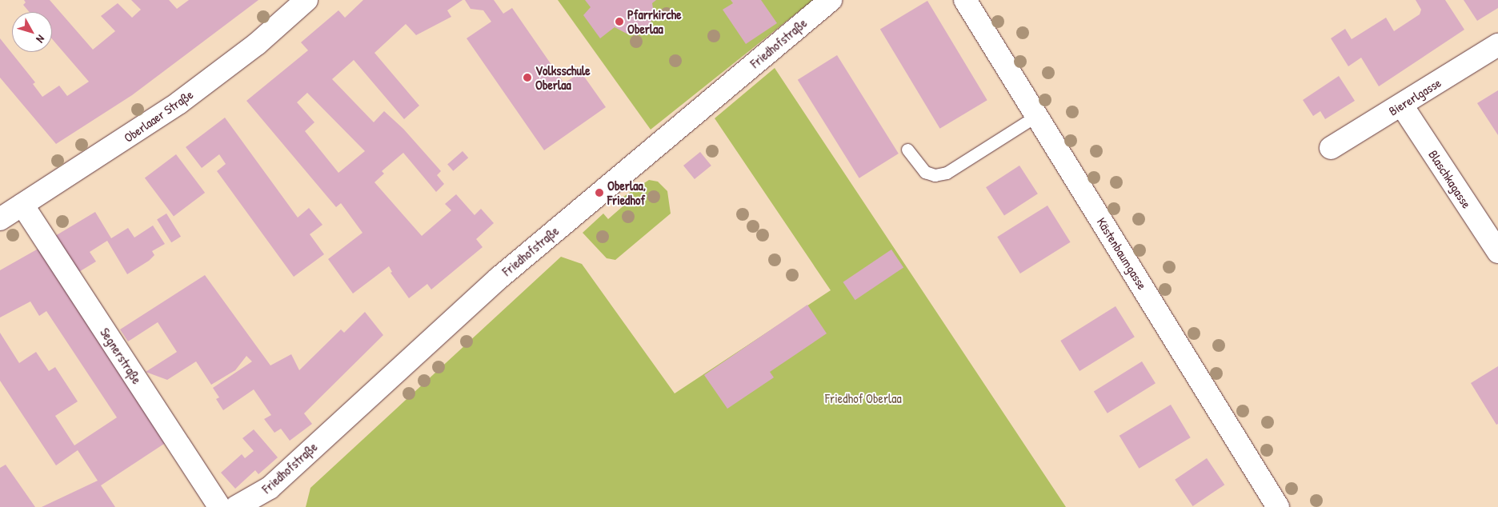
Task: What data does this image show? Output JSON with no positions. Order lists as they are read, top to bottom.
{
  "streets": {
    "street": [
      "Friedhofstraße",
      "Biererlgasse",
      "Oberlaaer Straße",
      "Blaschkagasse",
      "Kästenbaumgasse",
      "Segnerstraße"
    ]
  },
  "crossings": [
    ["Biererlgasse", "Blaschkagasse"],
    ["Oberlaaer Straße", "Segnerstraße"]
  ],
  "parks": ["Friedhof Oberlaa"],
  "places": ["Pfarrkirche Oberlaa", "Volksschule Oberlaa", "Oberlaa, Friedhof"],
  "north": "bottom right"
}
